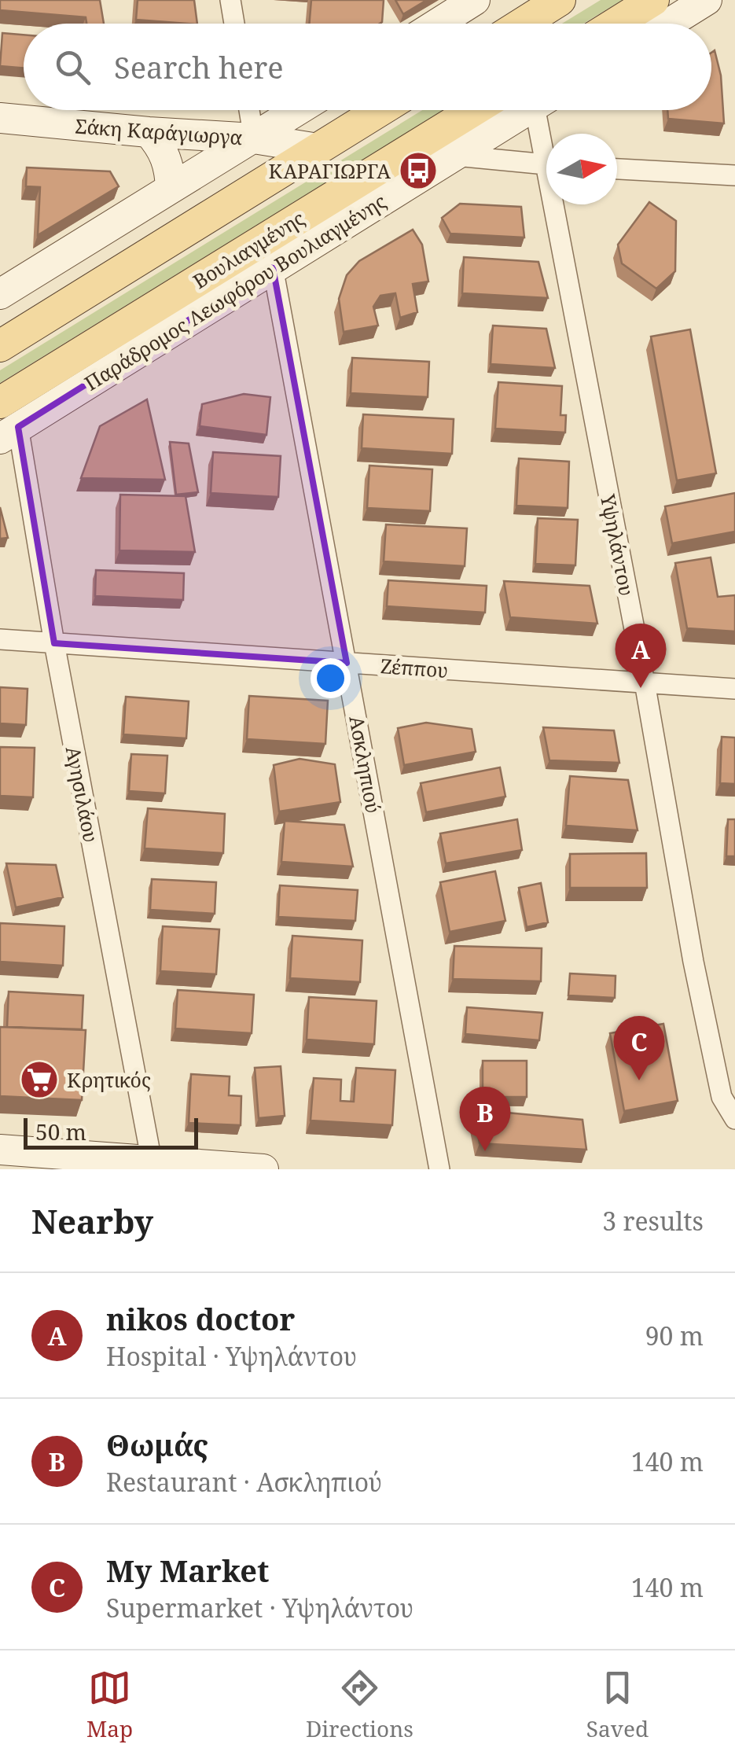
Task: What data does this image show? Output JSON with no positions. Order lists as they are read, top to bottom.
{
  "streets": {
    "main road": ["Βουλιαγμένης"],
    "street": [
      "Σάκη Καράγιωργα",
      "Παράδρομος Λεωφόρου Βουλιαγμένης",
      "Υψηλάντου",
      "Ζέππου",
      "Ασκληπιού",
      "Αγησιλάου"
    ]
  },
  "crossings": [
    ["Βουλιαγμένης", "Παράδρομος Λεωφόρου Βουλιαγμένης"],
    ["Βουλιαγμένης", "Αγησιλάου"],
    ["Παράδρομος Λεωφόρου Βουλιαγμένης", "Ασκληπιού"],
    ["Παράδρομος Λεωφόρου Βουλιαγμένης", "Αγησιλάου"],
    ["Υψηλάντου", "Ζέππου"],
    ["Ζέππου", "Ασκληπιού"],
    ["Ζέππου", "Αγησιλάου"]
  ],
  "places": {
    "bus stop": ["ΚΑΡΑΓΙΩΡΓΑ"],
    "supermarket": ["Κρητικός"]
  },
  "scale_bar": "50 m",
  "north": "right",
  "page": {
    "search": "Search here",
    "pins": ["A", "C", "B"],
    "scale": "50 m",
    "heading": ["Nearby", "3 results"],
    "list": [
      {
        "mark": "A",
        "name": "nikos doctor",
        "note": "Hospital · Υψηλάντου",
        "value": "90 m"
      },
      {
        "mark": "B",
        "name": "Θωμάς",
        "note": "Restaurant · Ασκληπιού",
        "value": "140 m"
      },
      {
        "mark": "C",
        "name": "My Market",
        "note": "Supermarket · Υψηλάντου",
        "value": "140 m"
      }
    ],
    "nav": ["Map", "Directions", "Saved"]
  }
}
